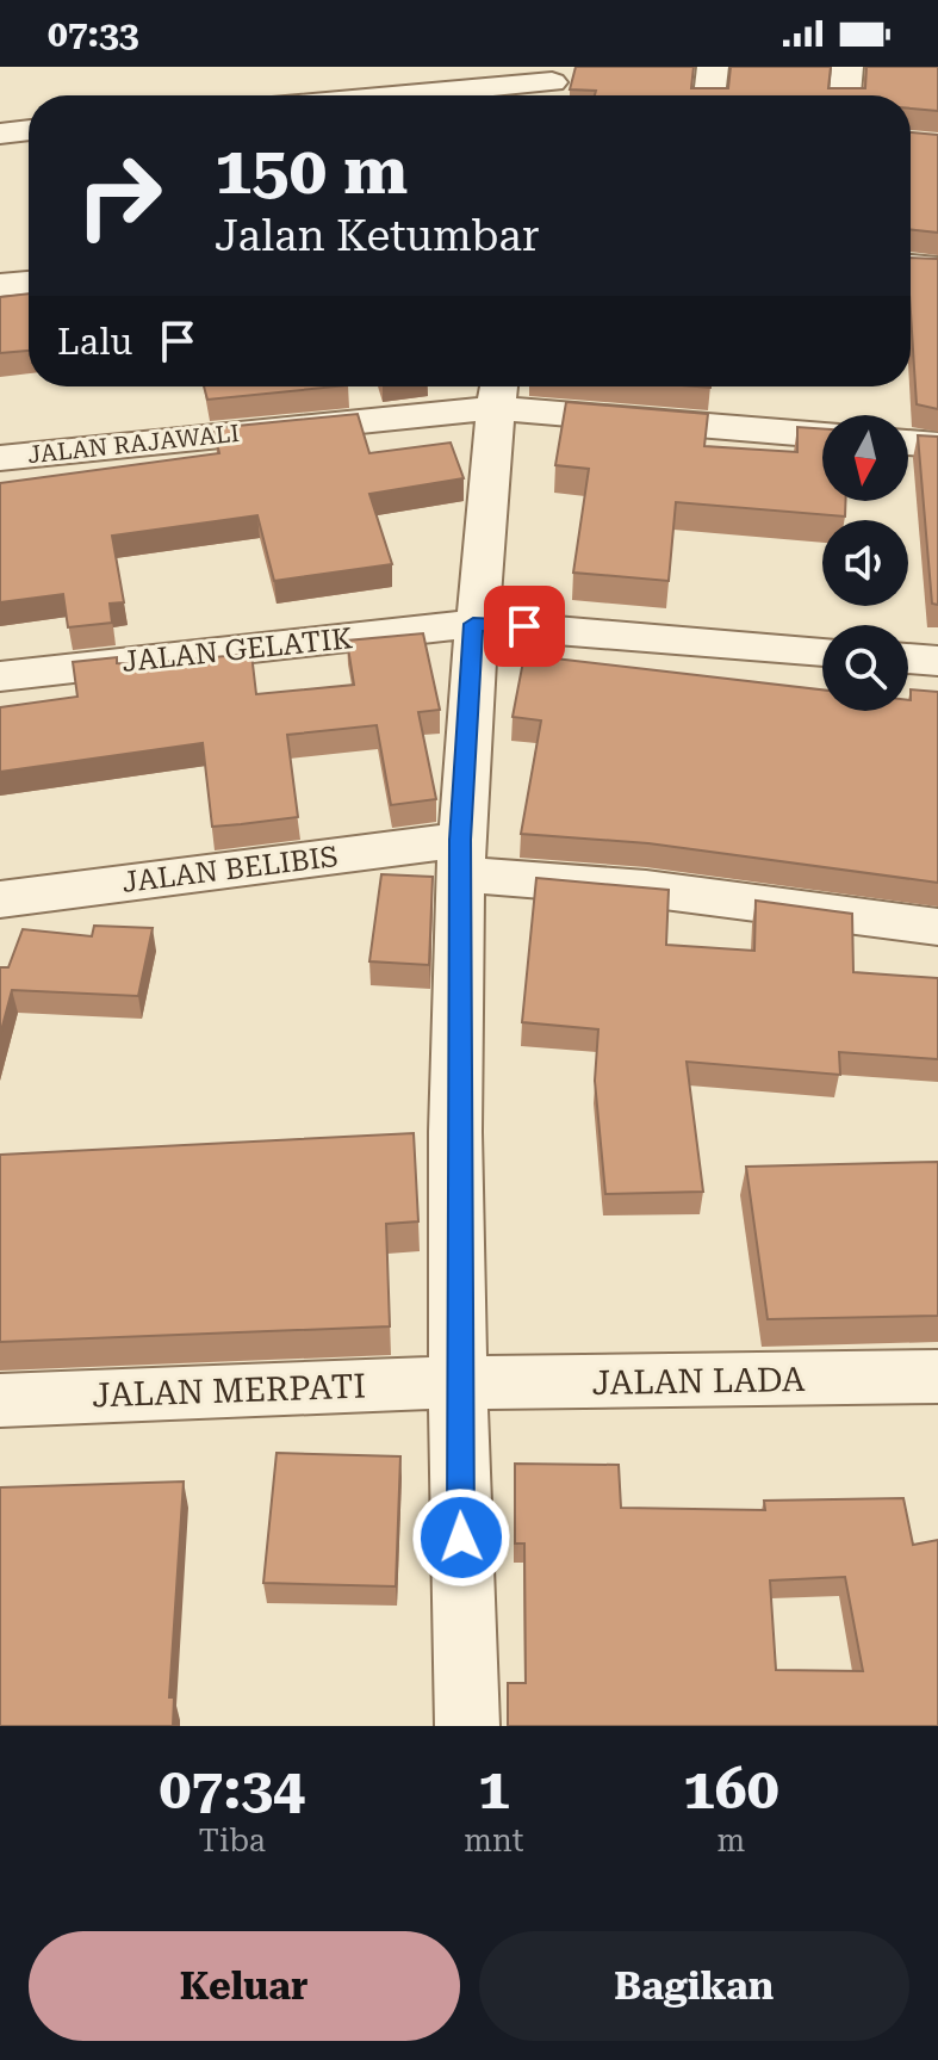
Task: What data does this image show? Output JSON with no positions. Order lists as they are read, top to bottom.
{
  "streets": {
    "street": [
      "JALAN RAJAWALI",
      "JALAN GELATIK",
      "JALAN BELIBIS",
      "JALAN LADA",
      "JALAN MERPATI"
    ]
  },
  "crossings": [
    ["JALAN LADA", "JALAN MERPATI"]
  ],
  "north": "bottom",
  "page": {
    "status": "07:33",
    "turn": ["150 m", "Jalan Ketumbar"],
    "then": "Lalu",
    "eta": [
      "07:34",
      "Tiba",
      "1",
      "mnt",
      "160",
      "m"
    ],
    "buttons": ["Keluar", "Bagikan"]
  }
}
